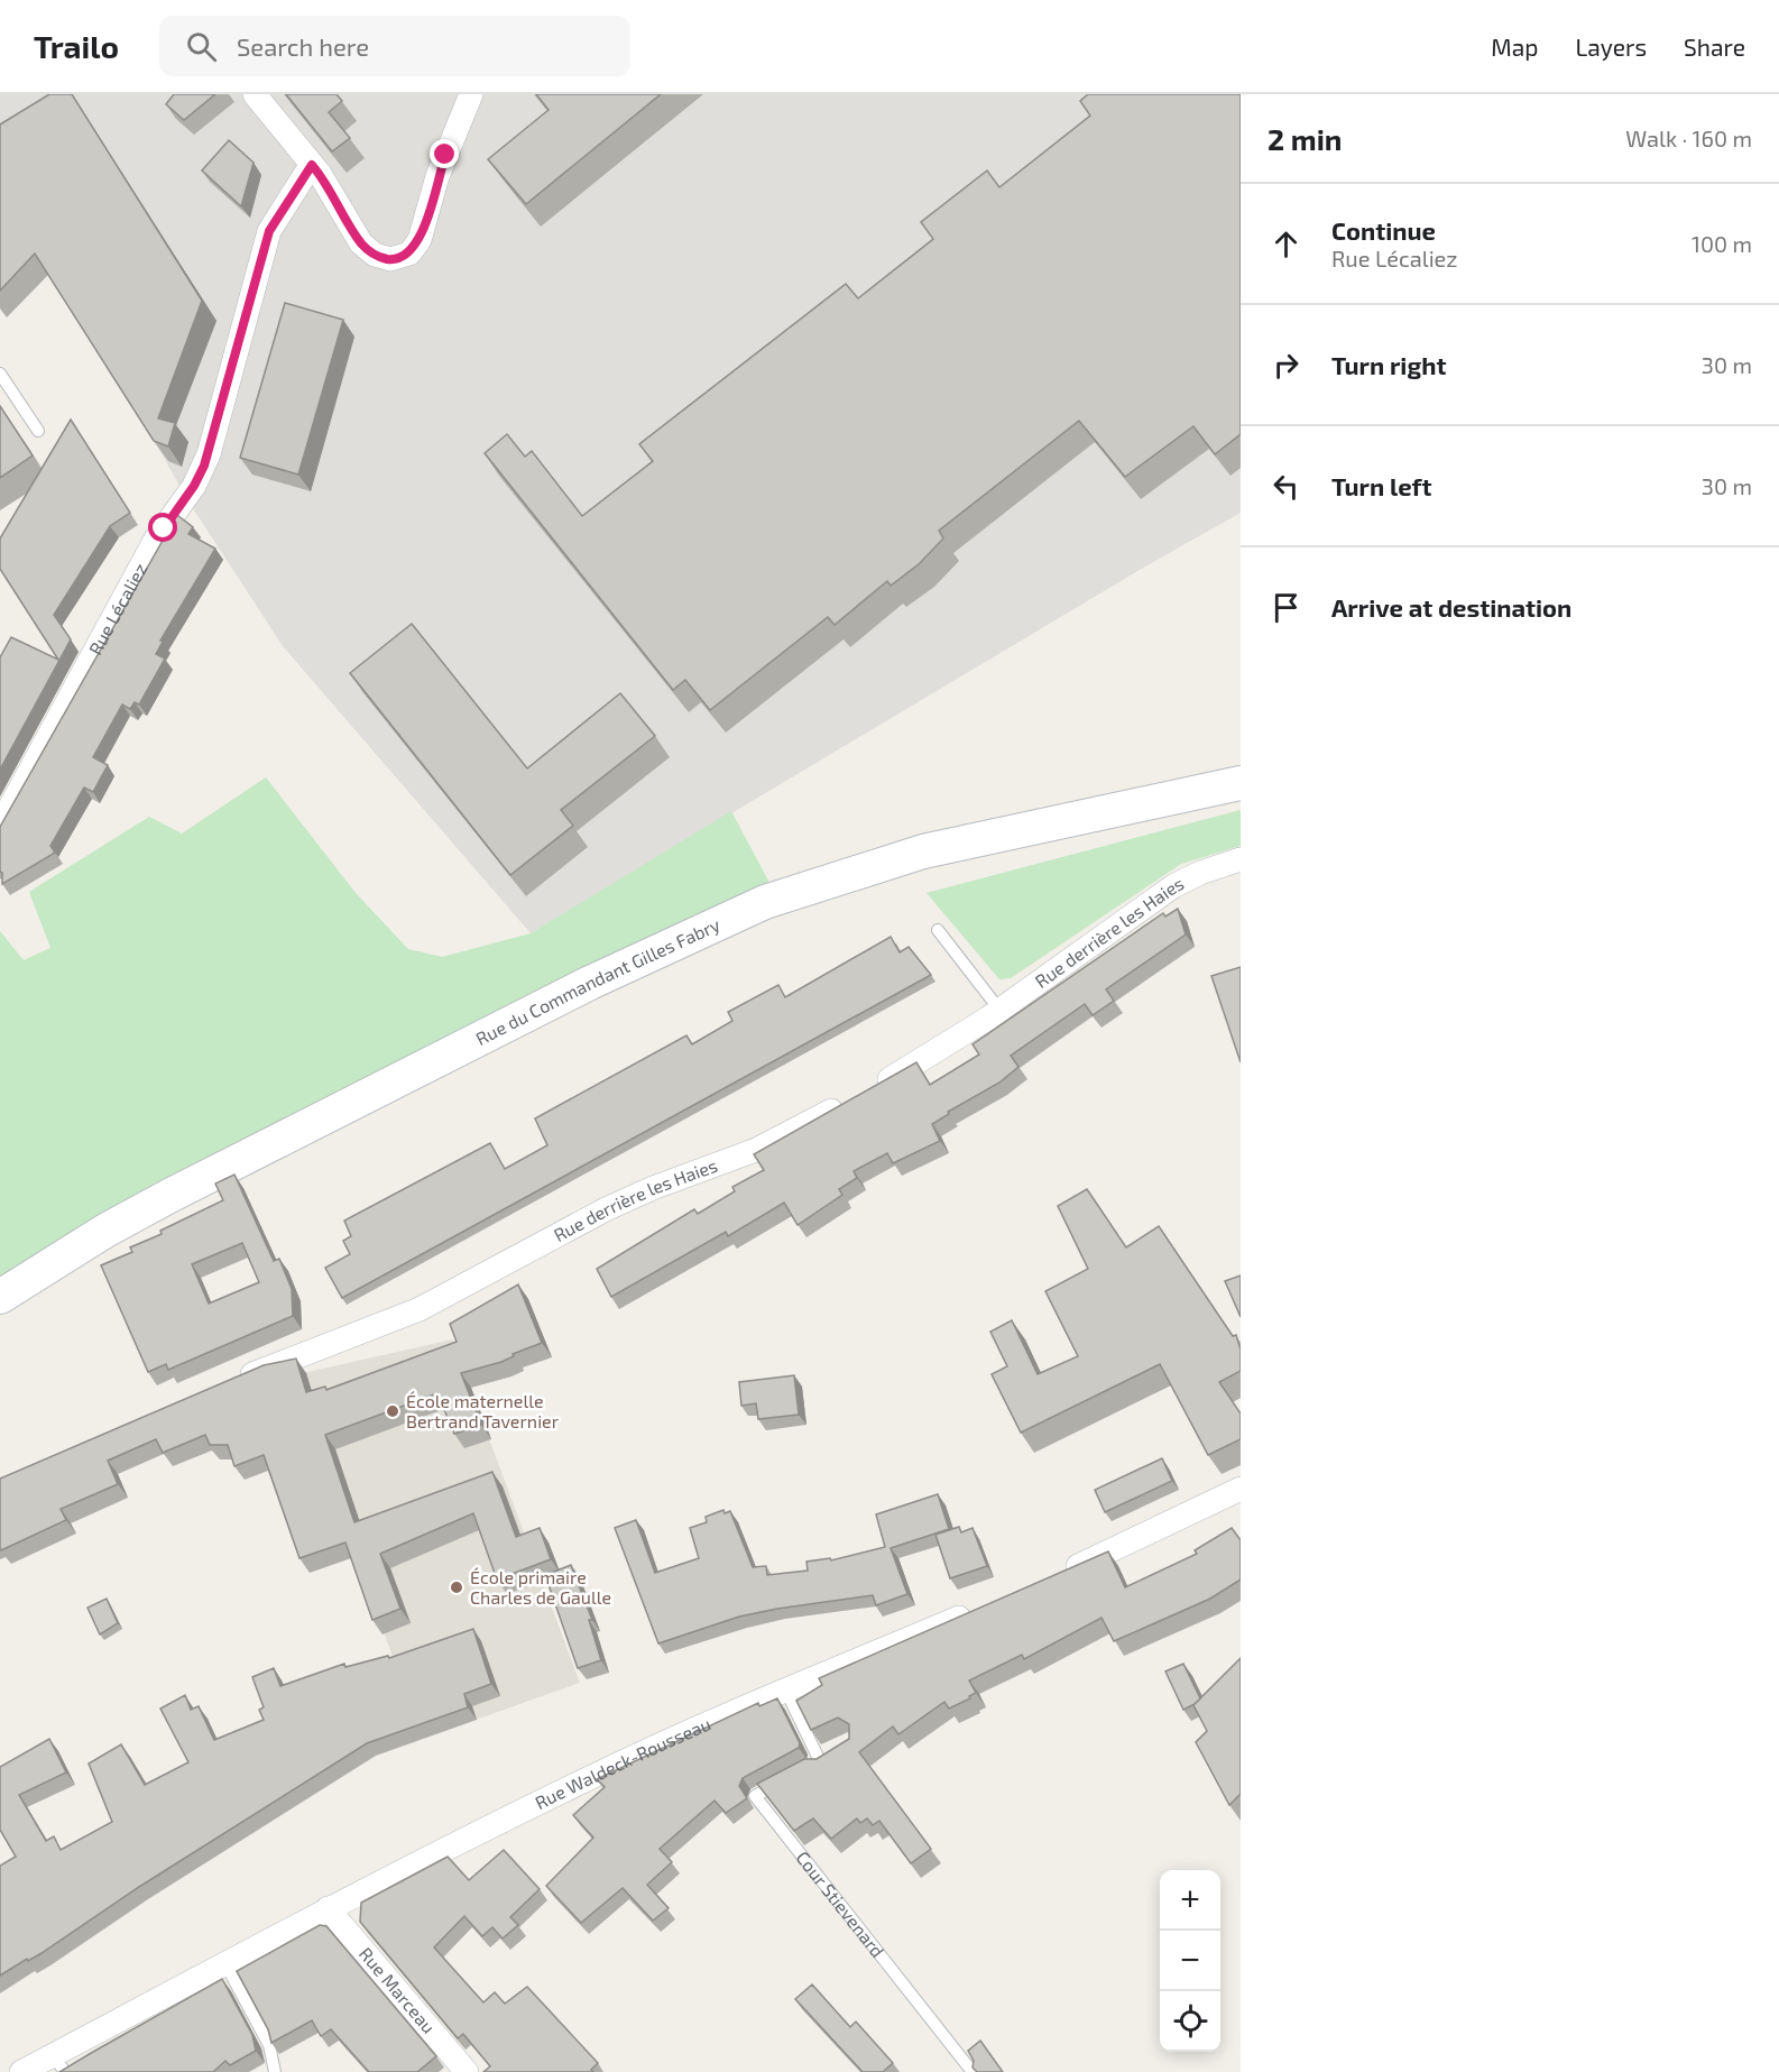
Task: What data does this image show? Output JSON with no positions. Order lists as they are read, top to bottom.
{
  "streets": {
    "street": [
      "Rue Lécaliez",
      "Rue derrière les Haies",
      "Rue du Commandant Gilles Fabry",
      "Rue Waldeck-Rousseau",
      "Rue Marceau"
    ],
    "lane": ["Cour Stievenard"]
  },
  "crossings": [
    ["Rue Waldeck-Rousseau", "Cour Stievenard"],
    ["Rue Waldeck-Rousseau", "Rue Marceau"]
  ],
  "places": ["École maternelle Bertrand Tavernier", "École primaire Charles de Gaulle"],
  "page": {
    "header": "Trailo",
    "search": "Search here",
    "nav": ["Map", "Layers", "Share"],
    "heading": ["2 min", "Walk · 160 m"],
    "list": [
      ["Continue", "Rue Lécaliez", "100 m"],
      ["Turn right", "30 m"],
      ["Turn left", "30 m"],
      "Arrive at destination"
    ],
    "map_buttons": ["+", "−"]
  }
}
